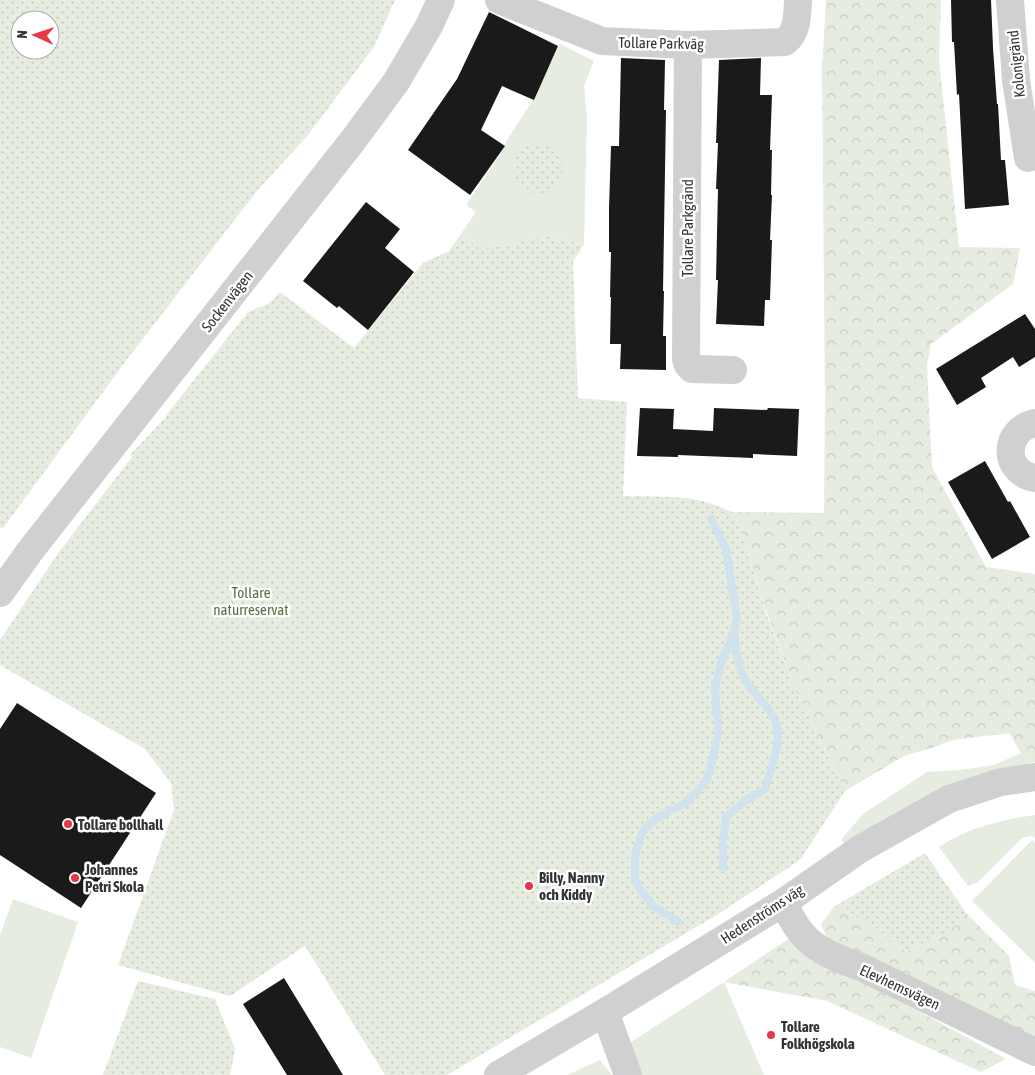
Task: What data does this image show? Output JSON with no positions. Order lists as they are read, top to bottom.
{
  "streets": {
    "street": [
      "Tollare Parkväg",
      "Kolonigränd",
      "Tollare Parkgränd",
      "Sockenvägen",
      "Hedenströms väg",
      "Elevhemsvägen"
    ]
  },
  "crossings": [
    ["Tollare Parkväg", "Tollare Parkgränd"],
    ["Hedenströms väg", "Elevhemsvägen"]
  ],
  "parks": ["Tollare naturreservat"],
  "places": [
    "Tollare bollhall",
    "Johannes Petri Skola",
    "Billy, Nanny och Kiddy",
    "Tollare Folkhögskola"
  ],
  "north": "left"
}
